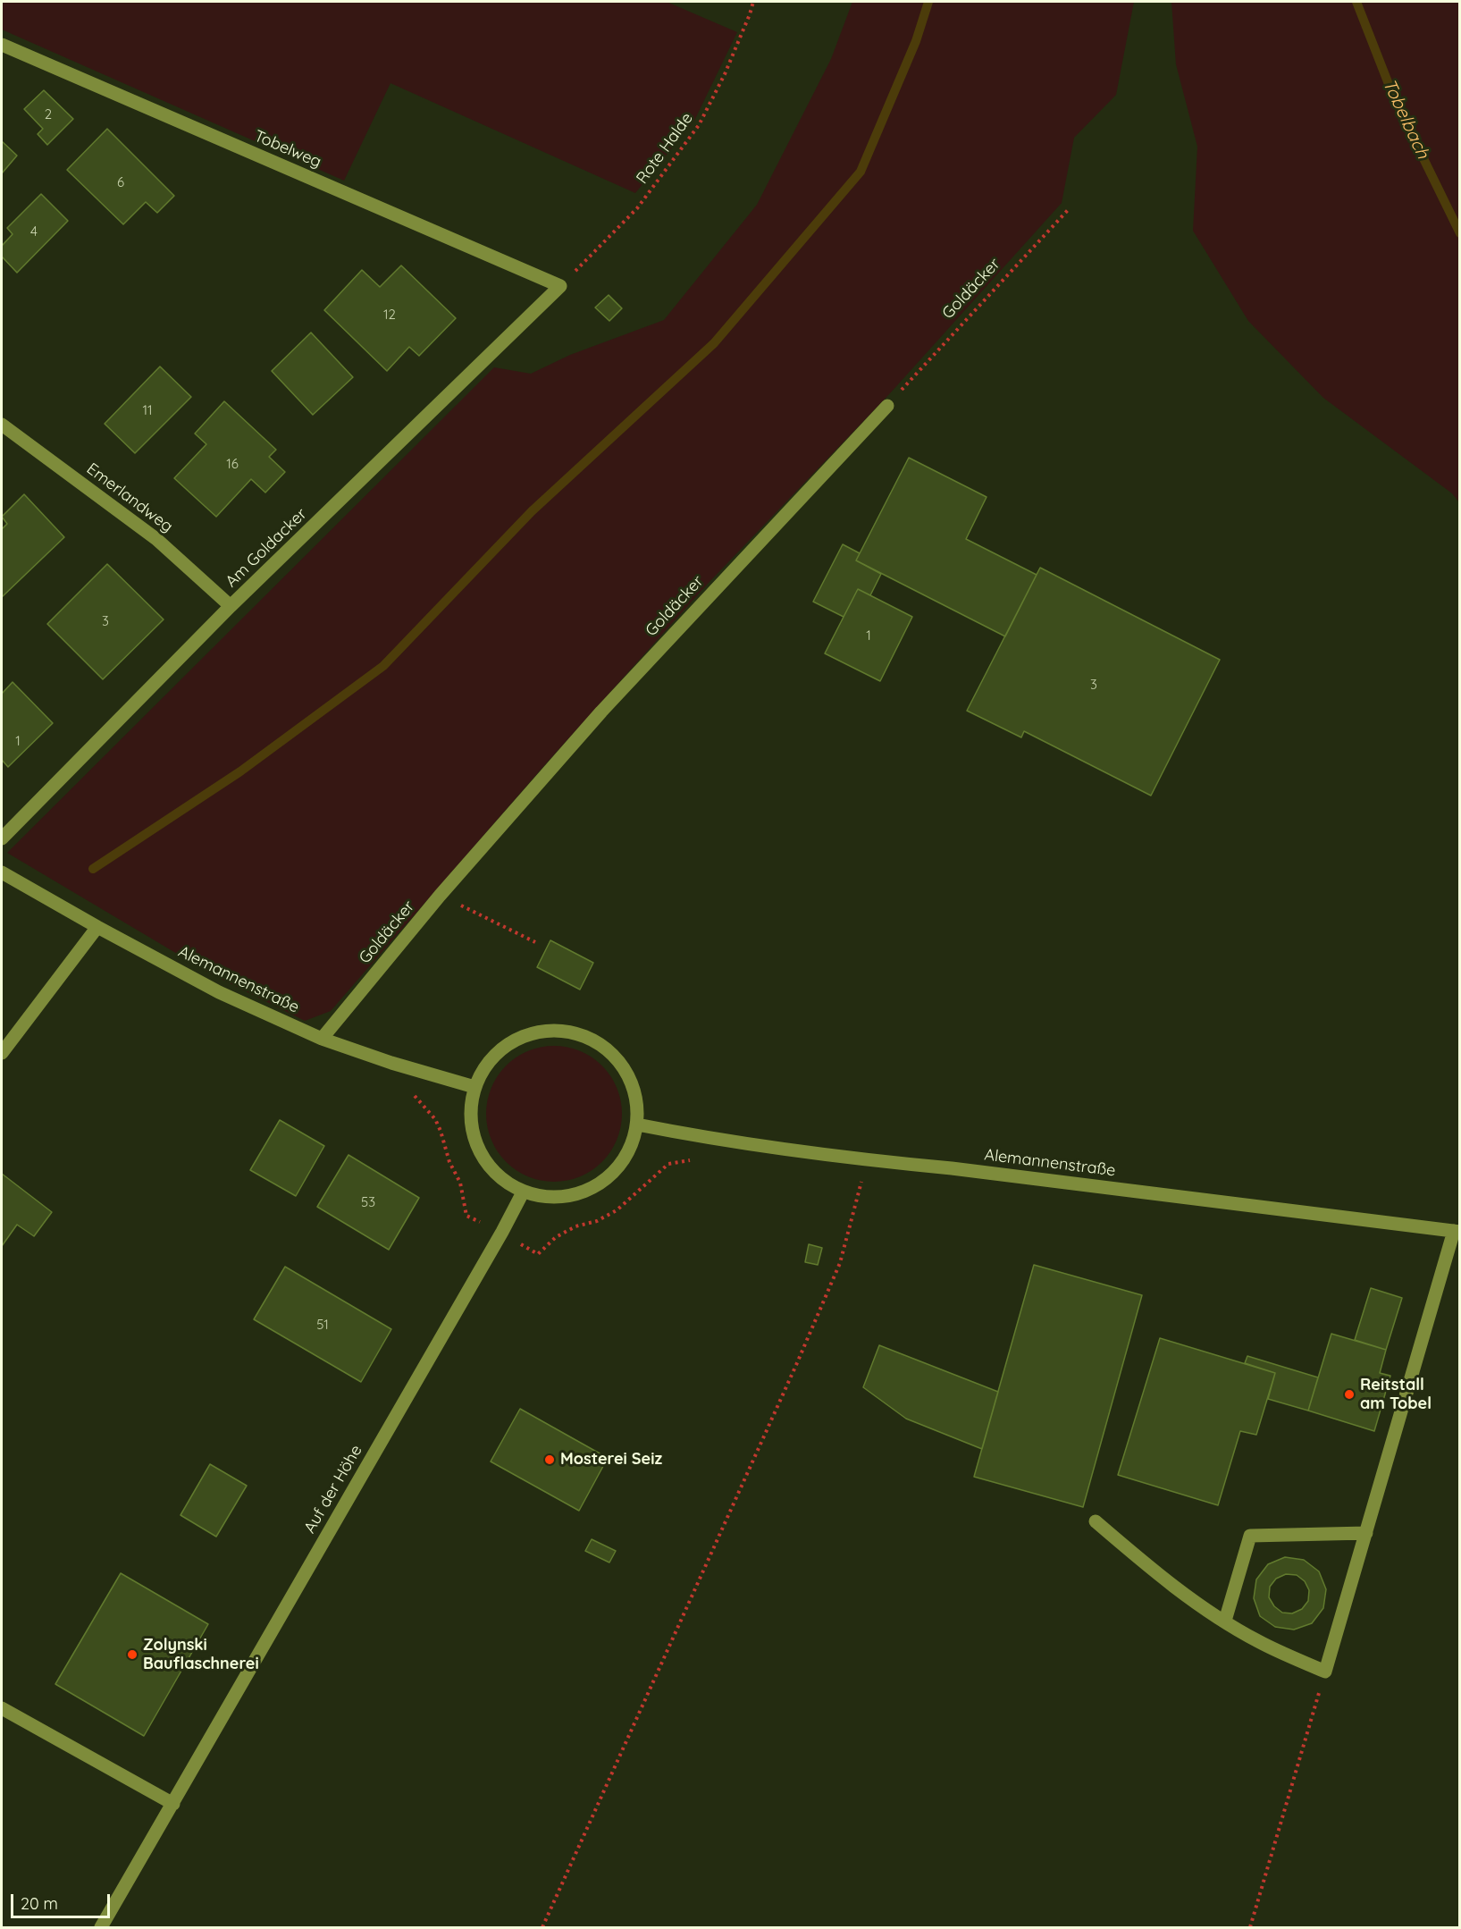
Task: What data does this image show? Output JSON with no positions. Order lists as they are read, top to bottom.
{
  "streets": {
    "street": [
      "Tobelweg",
      "Goldäcker",
      "Emerlandweg",
      "Am Goldacker",
      "Alemannenstraße",
      "Auf der Höhe"
    ],
    "path": ["Rote Halde"]
  },
  "crossings": [
    ["Rote Halde", "Tobelweg"],
    ["Rote Halde", "Am Goldacker"],
    ["Tobelweg", "Am Goldacker"],
    ["Goldäcker", "Alemannenstraße"],
    ["Emerlandweg", "Am Goldacker"],
    ["Alemannenstraße", "Auf der Höhe"]
  ],
  "water": ["Tobelbach"],
  "places": ["Reitstall am Tobel", "Mosterei Seiz", "Zolynski Bauflaschnerei"],
  "house_numbers": [
    "2",
    "6",
    "4",
    "12",
    "11",
    "16",
    "3",
    "1",
    "3",
    "1",
    "53",
    "51"
  ],
  "scale_bar": "20 m"
}
